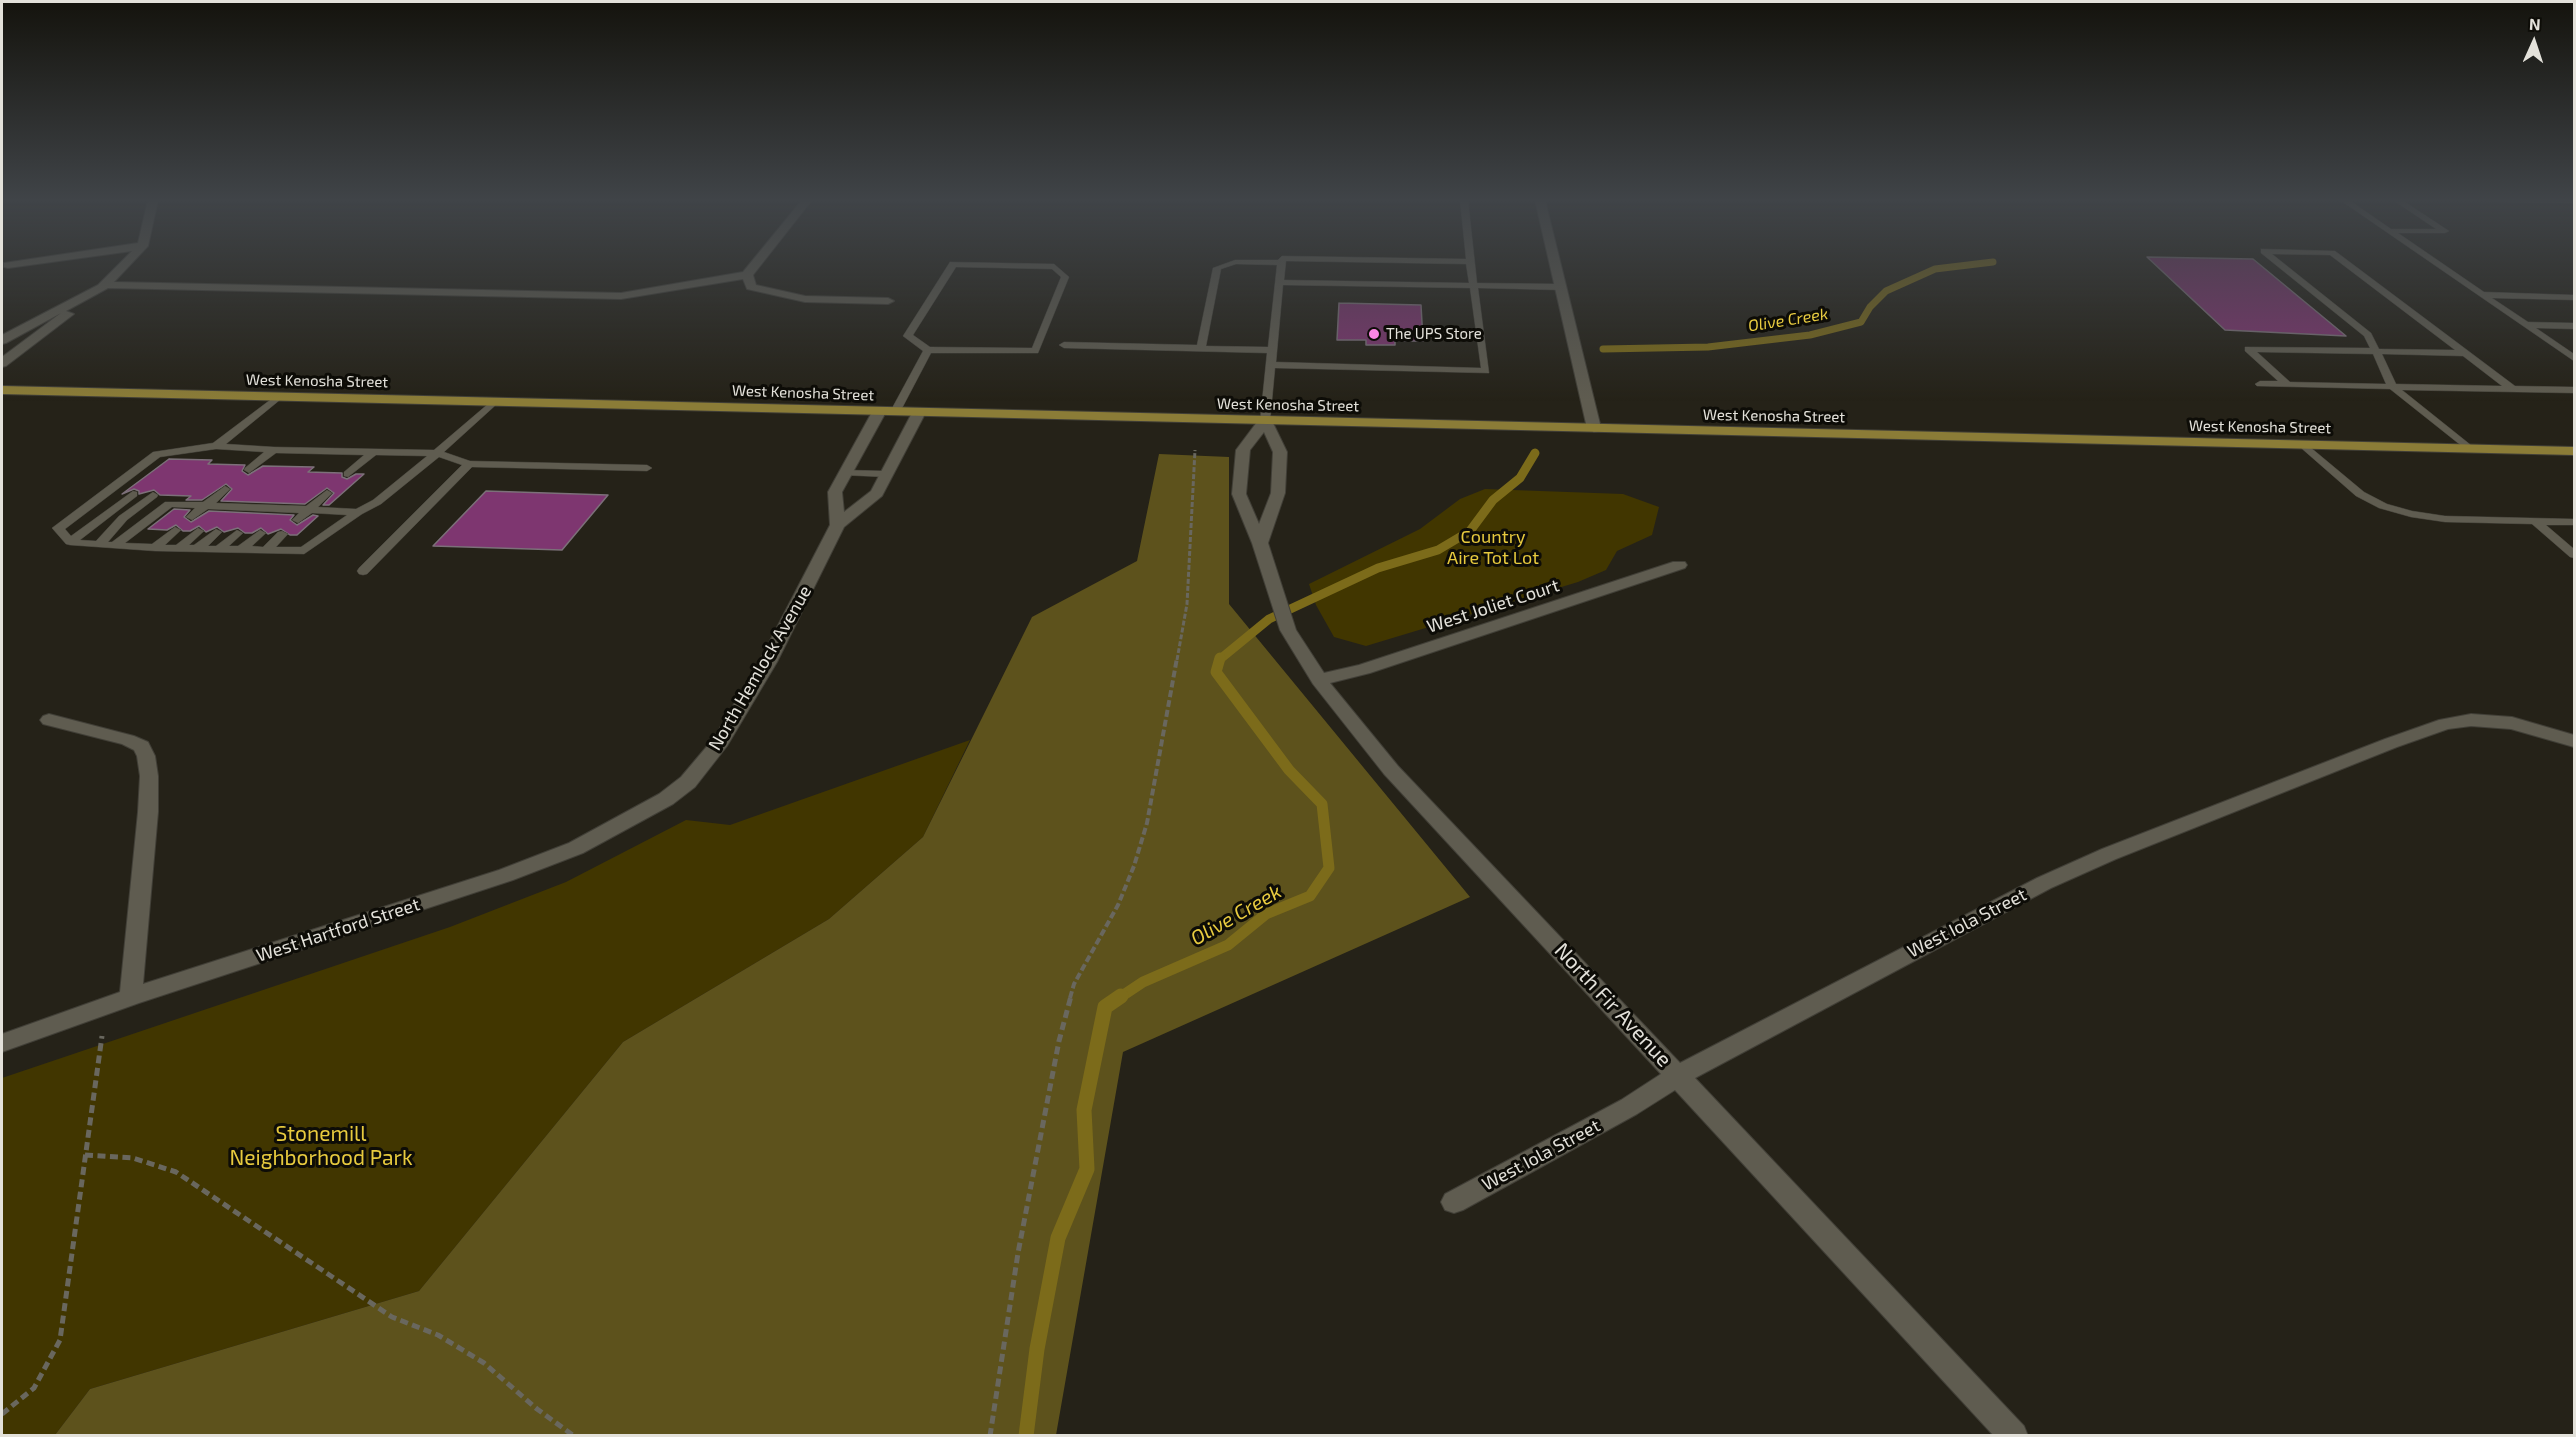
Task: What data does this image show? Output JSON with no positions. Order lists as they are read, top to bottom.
{
  "streets": {
    "main road": ["West Kenosha Street"],
    "street": [
      "West Joliet Court",
      "North Hemlock Avenue",
      "West Iola Street",
      "West Hartford Street",
      "North Fir Avenue"
    ]
  },
  "crossings": [
    ["West Kenosha Street", "North Hemlock Avenue"],
    ["West Kenosha Street", "North Fir Avenue"],
    ["West Joliet Court", "North Fir Avenue"],
    ["North Hemlock Avenue", "West Hartford Street"],
    ["West Iola Street", "North Fir Avenue"]
  ],
  "water": ["Olive Creek"],
  "parks": ["Country Aire Tot Lot", "Stonemill Neighborhood Park"],
  "places": ["The UPS Store"],
  "north": "top"
}
